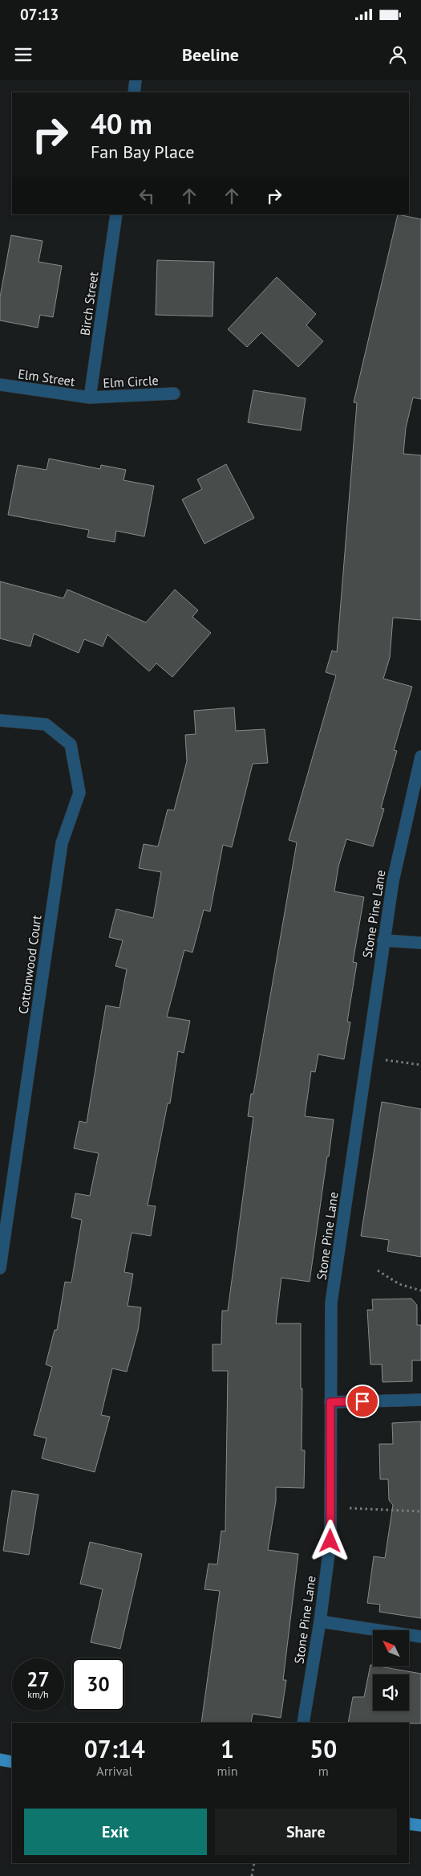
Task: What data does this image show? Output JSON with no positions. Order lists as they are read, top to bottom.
{
  "streets": {
    "street": [
      "Birch Street",
      "Elm Street",
      "Elm Circle",
      "Stone Pine Lane",
      "Cottonwood Court"
    ]
  },
  "crossings": [
    ["Birch Street", "Elm Street"],
    ["Birch Street", "Elm Circle"],
    ["Elm Street", "Elm Circle"]
  ],
  "north": "top left",
  "page": {
    "status": "07:13",
    "header": "Beeline",
    "turn": ["40 m", "Fan Bay Place"],
    "speed": "27 km/h",
    "limit": "30",
    "eta": [
      "07:14",
      "Arrival",
      "1",
      "min",
      "50",
      "m"
    ],
    "buttons": ["Exit", "Share"]
  }
}
